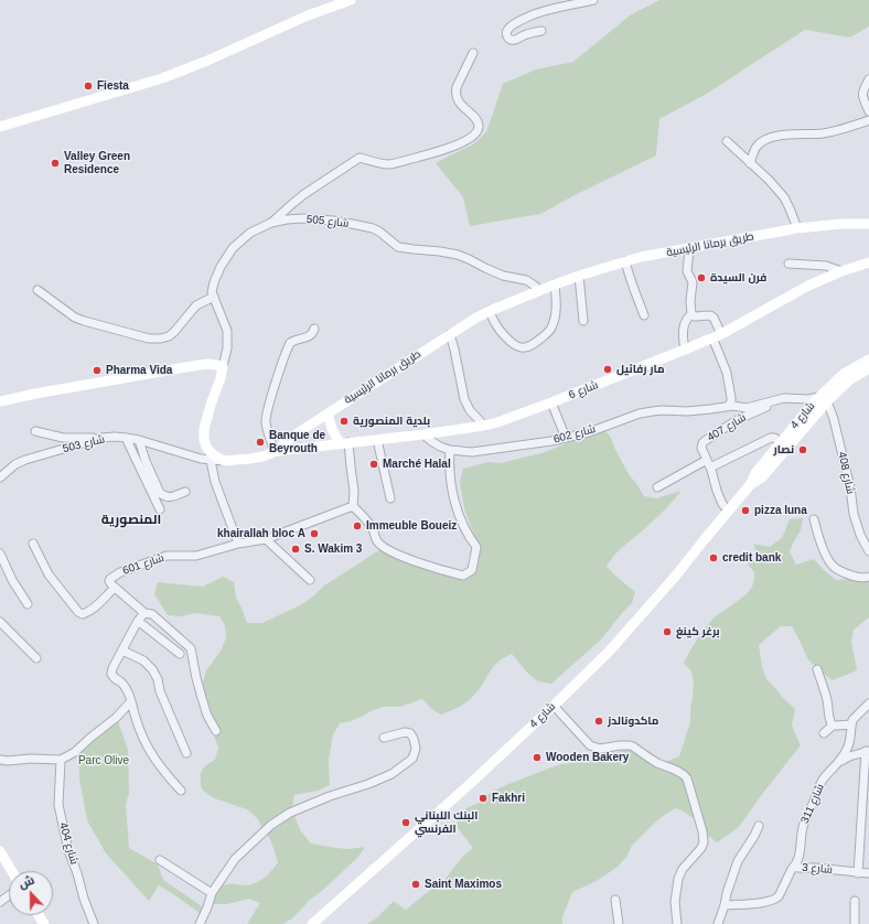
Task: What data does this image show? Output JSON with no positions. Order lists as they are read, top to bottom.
{
  "streets": {
    "street": [
      "شارع 505",
      "طريق برمانا الرئيسية",
      "شارع 6",
      "شارع 4",
      "شارع 407",
      "شارع 602",
      "شارع 503",
      "شارع 408",
      "شارع 601",
      "شارع 311",
      "شارع 404",
      "شارع 3"
    ]
  },
  "crossings": [
    ["شارع 505", "طريق برمانا الرئيسية"],
    ["طريق برمانا الرئيسية", "شارع 6"],
    ["طريق برمانا الرئيسية", "شارع 503"],
    ["شارع 6", "شارع 602"],
    ["شارع 4", "شارع 407"],
    ["شارع 4", "شارع 408"],
    ["شارع 407", "شارع 602"],
    ["شارع 311", "شارع 3"]
  ],
  "districts": ["المنصورية"],
  "parks": ["Parc Olive"],
  "places": [
    "Fiesta",
    "Valley Green Residence",
    "فرن السيدة",
    "مار رفائيل",
    "Pharma Vida",
    "بلدية المنصورية",
    "Banque de Beyrouth",
    "نصار",
    "Marché Halal",
    "pizza luna",
    "Immeuble Boueiz",
    "khairallah bloc A",
    "S. Wakim 3",
    "credit bank",
    "برغر كينغ",
    "ماكدونالدز",
    "Wooden Bakery",
    "Fakhri",
    "البنك اللبناني الفرنسي",
    "Saint Maximos"
  ],
  "north": "top"
}
